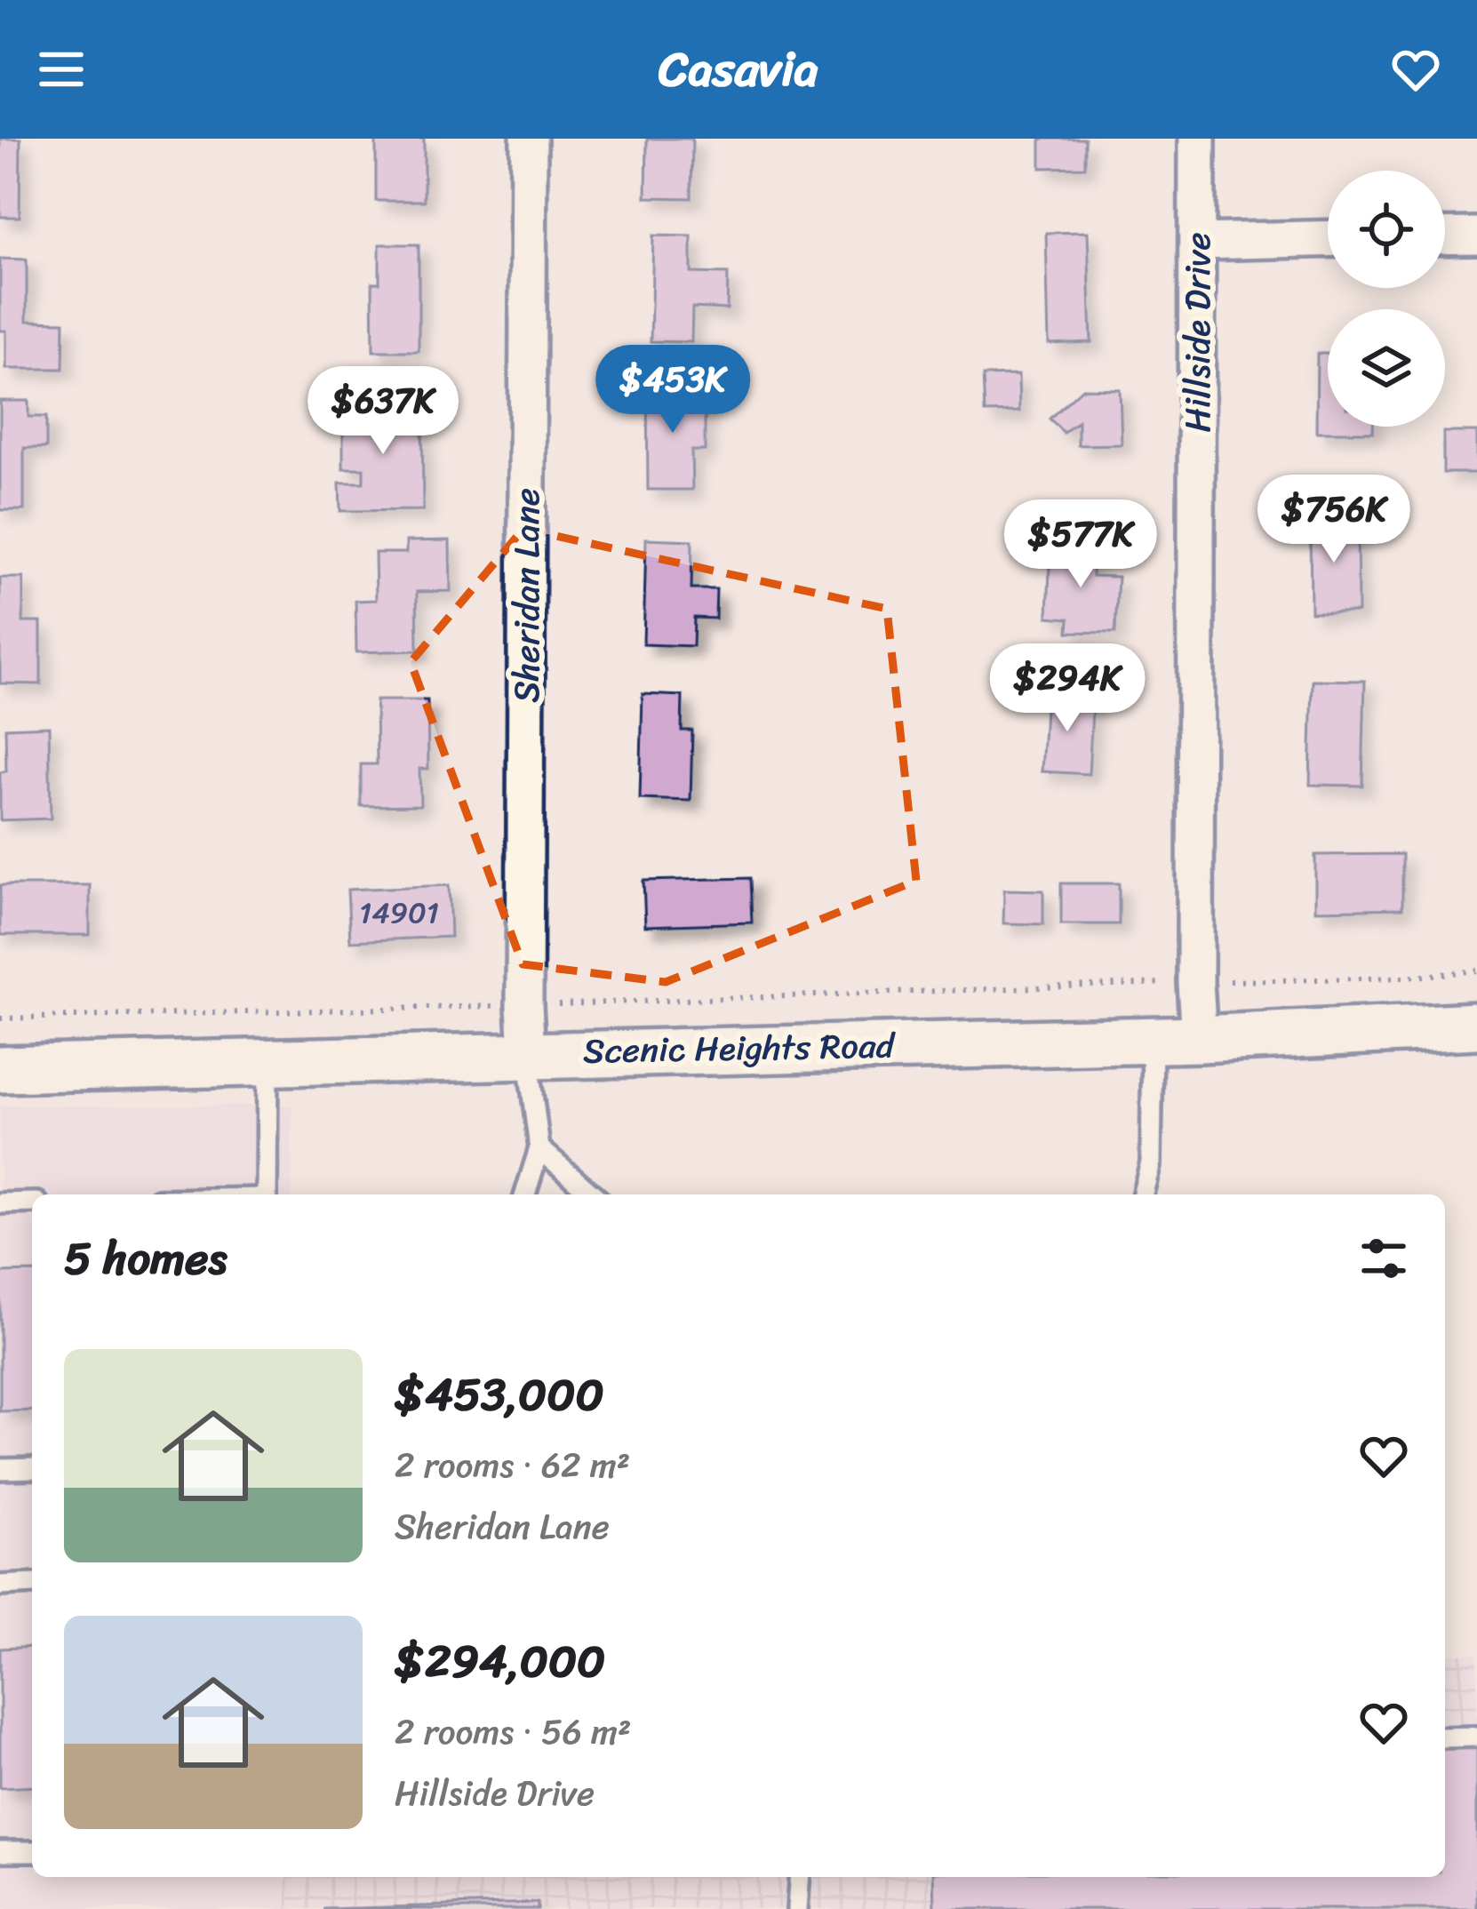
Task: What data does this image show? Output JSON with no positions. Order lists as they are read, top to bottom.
{
  "streets": {
    "street": ["Hillside Drive", "Sheridan Lane", "Scenic Heights Road"]
  },
  "crossings": [
    ["Hillside Drive", "Scenic Heights Road"],
    ["Sheridan Lane", "Scenic Heights Road"]
  ],
  "house_numbers": ["14901"],
  "page": {
    "header": "Casavia",
    "price": [
      "$453K",
      "$637K",
      "$756K",
      "$577K",
      "$294K"
    ],
    "heading": "5 homes",
    "list": [
      {
        "name": "$453,000",
        "note": "2 rooms · 62 m² · Sheridan Lane"
      },
      {
        "name": "$294,000",
        "note": "2 rooms · 56 m² · Hillside Drive"
      }
    ]
  }
}
